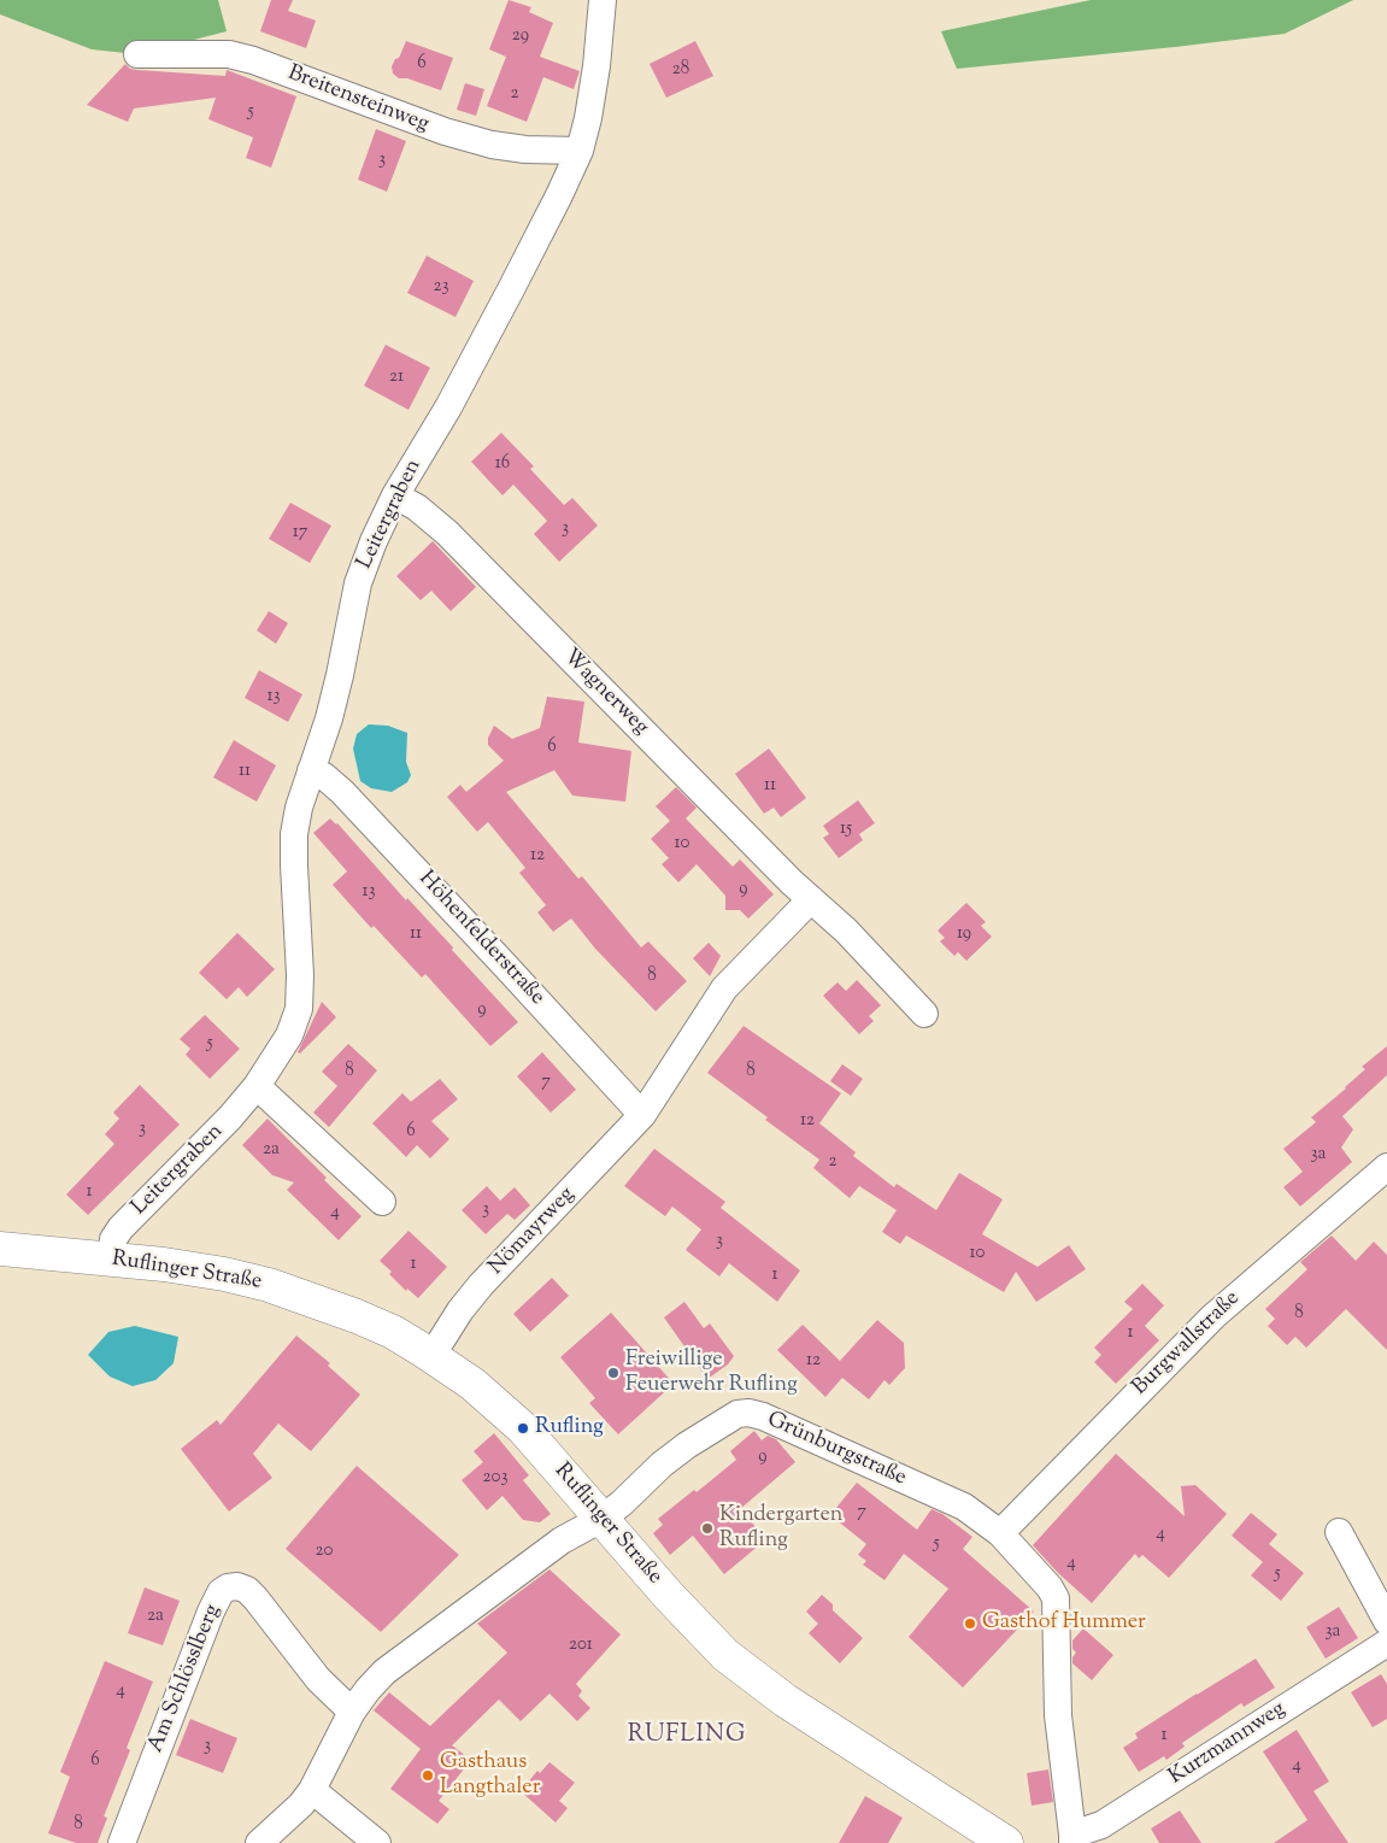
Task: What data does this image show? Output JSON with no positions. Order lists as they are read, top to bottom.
{
  "streets": {
    "street": [
      "Breitensteinweg",
      "Leitergraben",
      "Wagnerweg",
      "Höhenfelderstraße",
      "Nömayrweg",
      "Ruflinger Straße",
      "Burgwallstraße",
      "Grünburgstraße",
      "Am Schlösslberg",
      "Kurzmannweg"
    ]
  },
  "crossings": [
    ["Breitensteinweg", "Leitergraben"],
    ["Leitergraben", "Wagnerweg"],
    ["Leitergraben", "Höhenfelderstraße"],
    ["Leitergraben", "Ruflinger Straße"],
    ["Höhenfelderstraße", "Nömayrweg"],
    ["Nömayrweg", "Ruflinger Straße"],
    ["Ruflinger Straße", "Grünburgstraße"],
    ["Burgwallstraße", "Grünburgstraße"],
    ["Grünburgstraße", "Am Schlösslberg"],
    ["Grünburgstraße", "Kurzmannweg"]
  ],
  "districts": ["RUFLING"],
  "places": [
    "Freiwillige Feuerwehr Rufling",
    "Rufling",
    "Kindergarten Rufling",
    "Gasthof Hummer",
    "Gasthaus Langthaler"
  ],
  "house_numbers": [
    "29",
    "6",
    "28",
    "2",
    "5",
    "3",
    "23",
    "21",
    "16",
    "3",
    "17",
    "13",
    "6",
    "11",
    "11",
    "15",
    "10",
    "12",
    "9",
    "13",
    "11",
    "19",
    "8",
    "9",
    "5",
    "8",
    "8",
    "7",
    "12",
    "3",
    "6",
    "2a",
    "3a",
    "2",
    "1",
    "3",
    "4",
    "3",
    "10",
    "1",
    "1",
    "8",
    "1",
    "12",
    "9",
    "203",
    "7",
    "4",
    "5",
    "20",
    "4",
    "5",
    "2a",
    "3a",
    "201",
    "4",
    "1",
    "3",
    "6",
    "4",
    "8"
  ]
}
